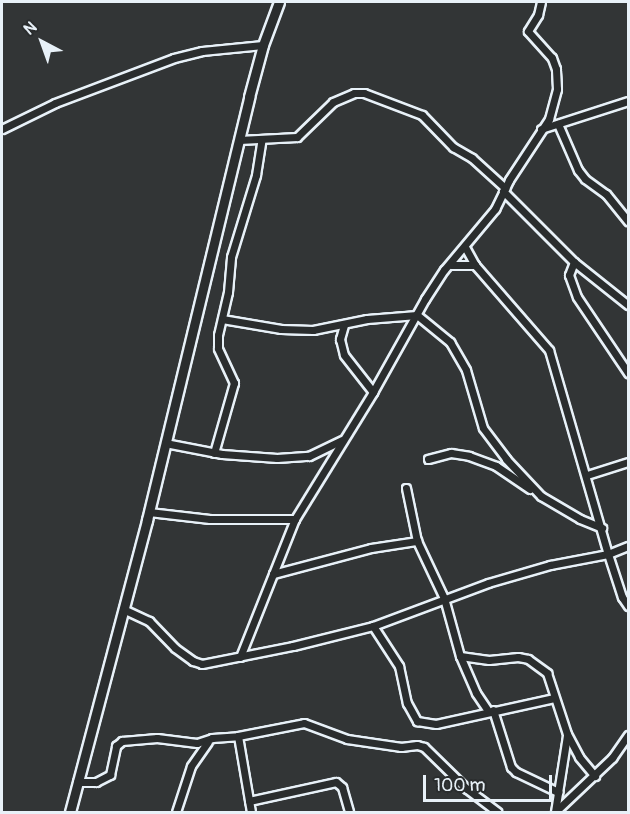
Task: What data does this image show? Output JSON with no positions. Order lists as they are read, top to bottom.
{
  "scale_bar": "100 m",
  "north": "top left"
}
